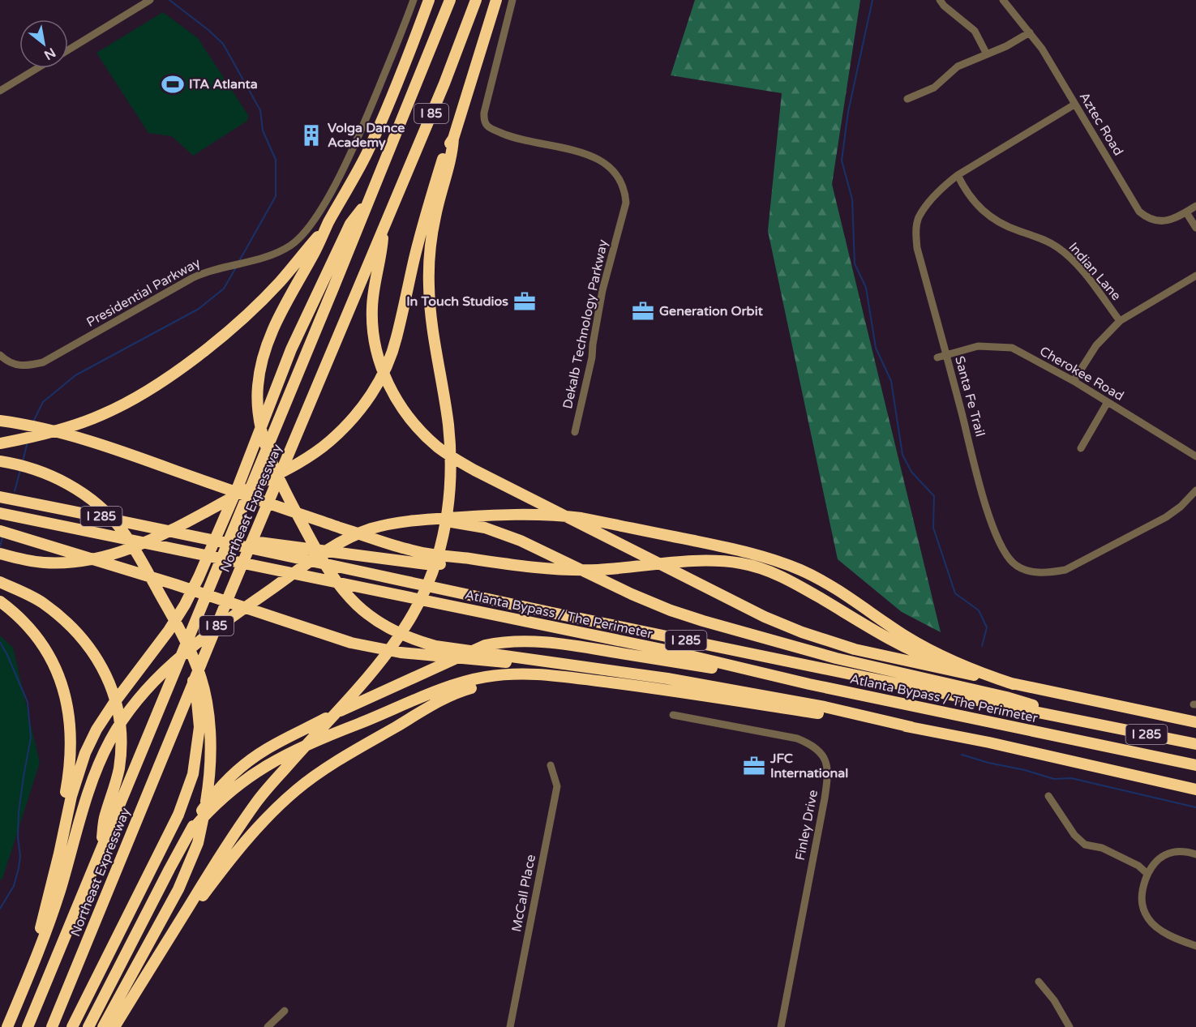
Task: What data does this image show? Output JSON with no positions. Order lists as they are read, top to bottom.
{
  "streets": {
    "highway": [
      "I 85",
      "Northeast Expressway",
      "I 285",
      "Atlanta Bypass / The Perimeter"
    ],
    "street": [
      "Aztec Road",
      "Indian Lane",
      "Presidential Parkway",
      "Dekalb Technology Parkway",
      "Cherokee Road",
      "Santa Fe Trail",
      "Finley Drive",
      "McCall Place"
    ]
  },
  "crossings": [
    ["Aztec Road", "Santa Fe Trail"],
    ["Indian Lane", "Santa Fe Trail"],
    ["Cherokee Road", "Santa Fe Trail"]
  ],
  "places": {
    "sports": ["ITA Atlanta"],
    "building": ["Volga Dance Academy"],
    "office": ["In Touch Studios", "Generation Orbit", "JFC International"]
  },
  "north": "bottom right"
}
